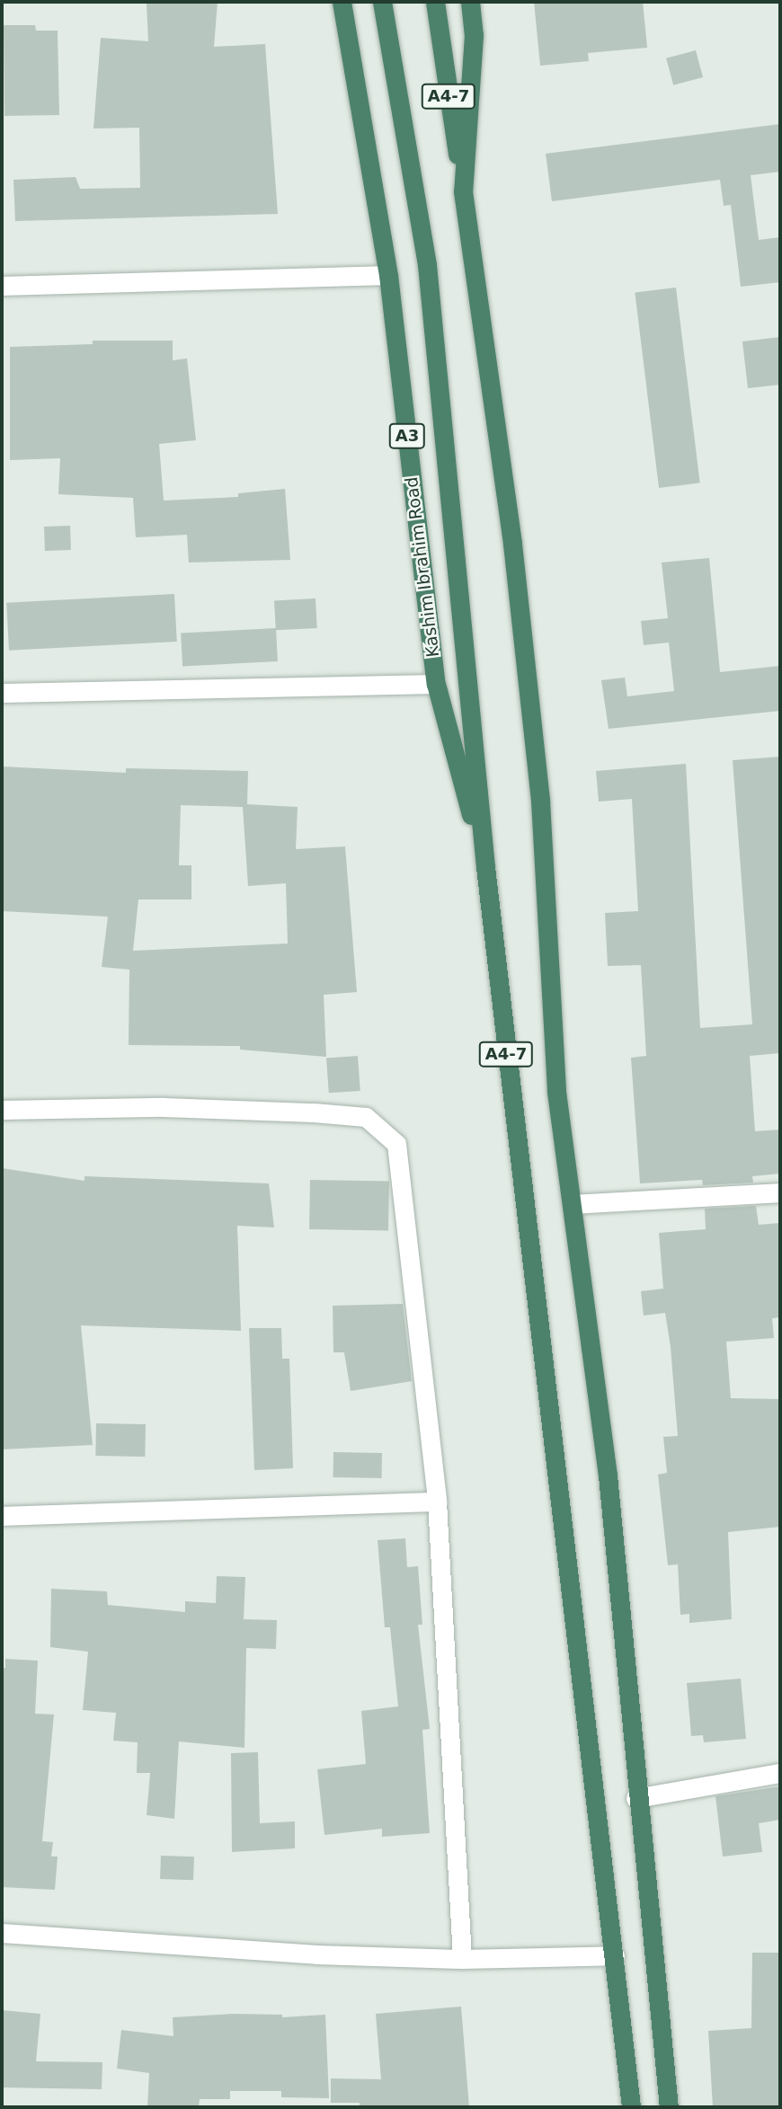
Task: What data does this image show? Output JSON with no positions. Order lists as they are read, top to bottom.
{
  "streets": {
    "highway": ["A4-7", "A3", "Kashim Ibrahim Road"]
  },
  "crossings": [
    ["A4-7", "Kashim Ibrahim Road"]
  ]
}
